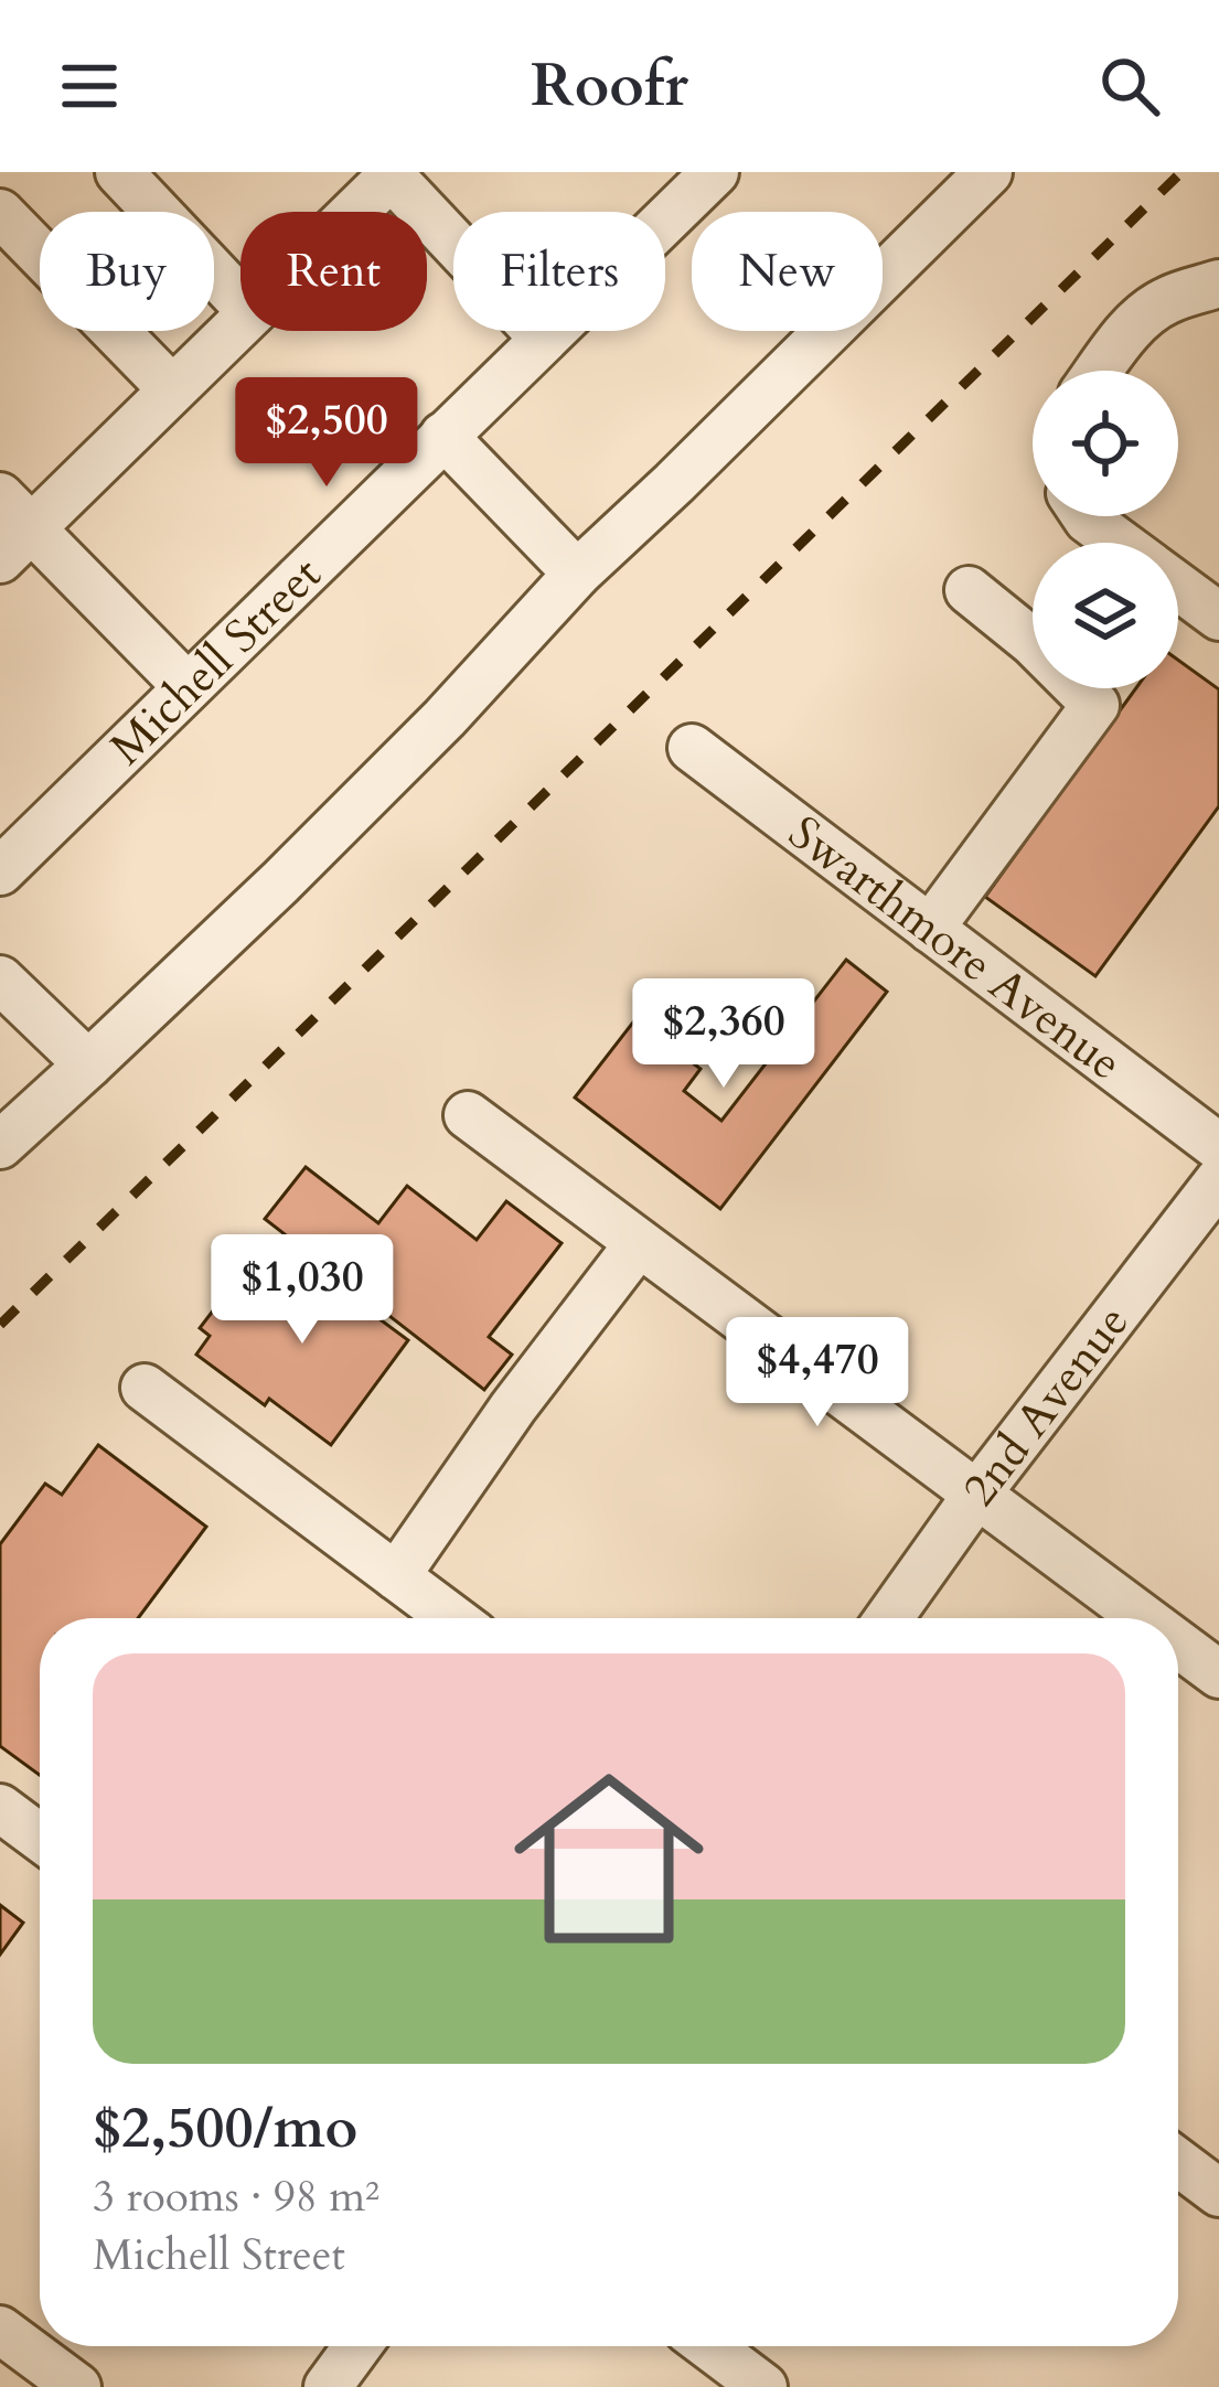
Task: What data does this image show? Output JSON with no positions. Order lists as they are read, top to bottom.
{
  "streets": {
    "street": ["Michell Street", "Swarthmore Avenue", "2nd Avenue"]
  },
  "page": {
    "header": "Roofr",
    "chip": [
      "Buy",
      "Rent",
      "Filters",
      "New"
    ],
    "price": [
      "$2,500",
      "$2,360",
      "$1,030",
      "$4,470"
    ],
    "list": [
      {
        "name": "$2,500/mo",
        "note": "3 rooms · 98 m² · Michell Street"
      }
    ]
  }
}
